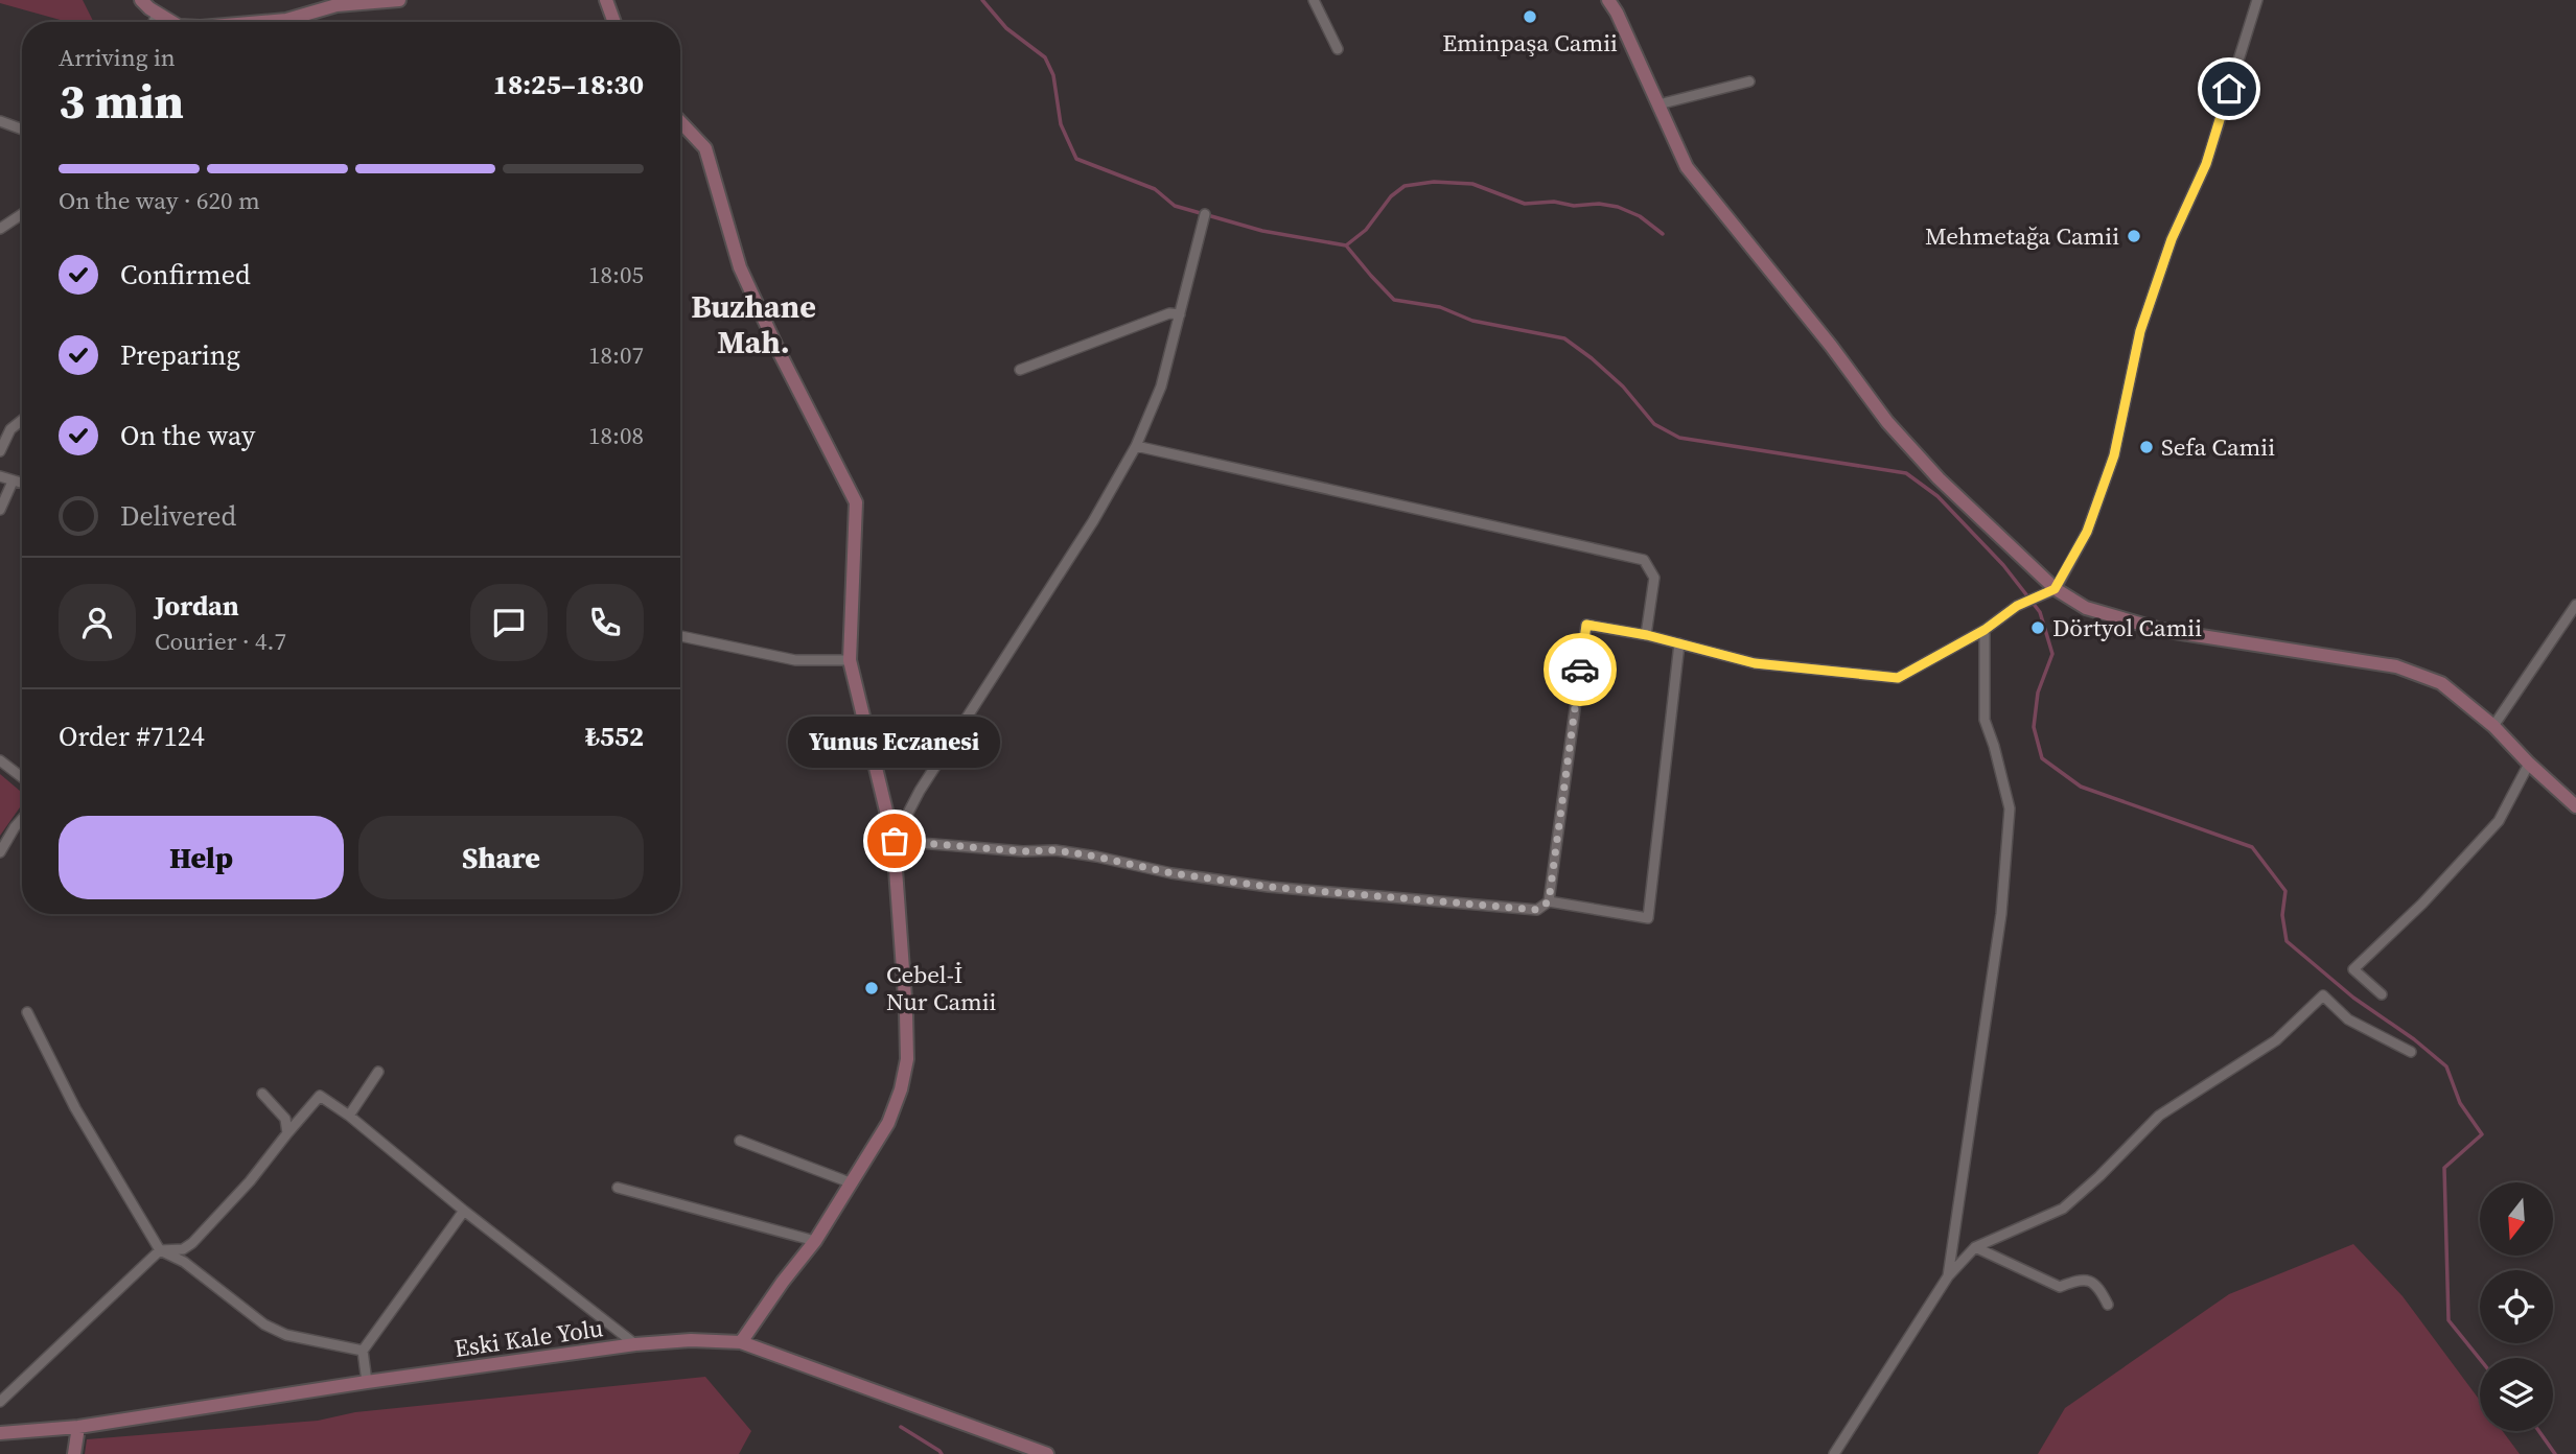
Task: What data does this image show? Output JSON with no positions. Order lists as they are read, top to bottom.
{
  "streets": {
    "street": ["Eski Kale Yolu"]
  },
  "districts": ["Buzhane Mah."],
  "places": [
    "Eminpaşa Camii",
    "Mehmetağa Camii",
    "Sefa Camii",
    "Dörtyol Camii",
    "Yunus Eczanesi",
    "Cebel-İ Nur Camii"
  ],
  "north": "bottom",
  "page": {
    "heading": ["3 min", "Arriving in", "18:25–18:30"],
    "panel": [
      "Jordan",
      "Courier · 4.7",
      "Order #7124",
      "₺552"
    ],
    "bar": "On the way · 620 m",
    "list": [
      ["Confirmed", "18:05"],
      ["Preparing", "18:07"],
      ["On the way", "18:08"],
      "Delivered"
    ],
    "bubble": "Yunus Eczanesi",
    "buttons": ["Help", "Share"]
  }
}
